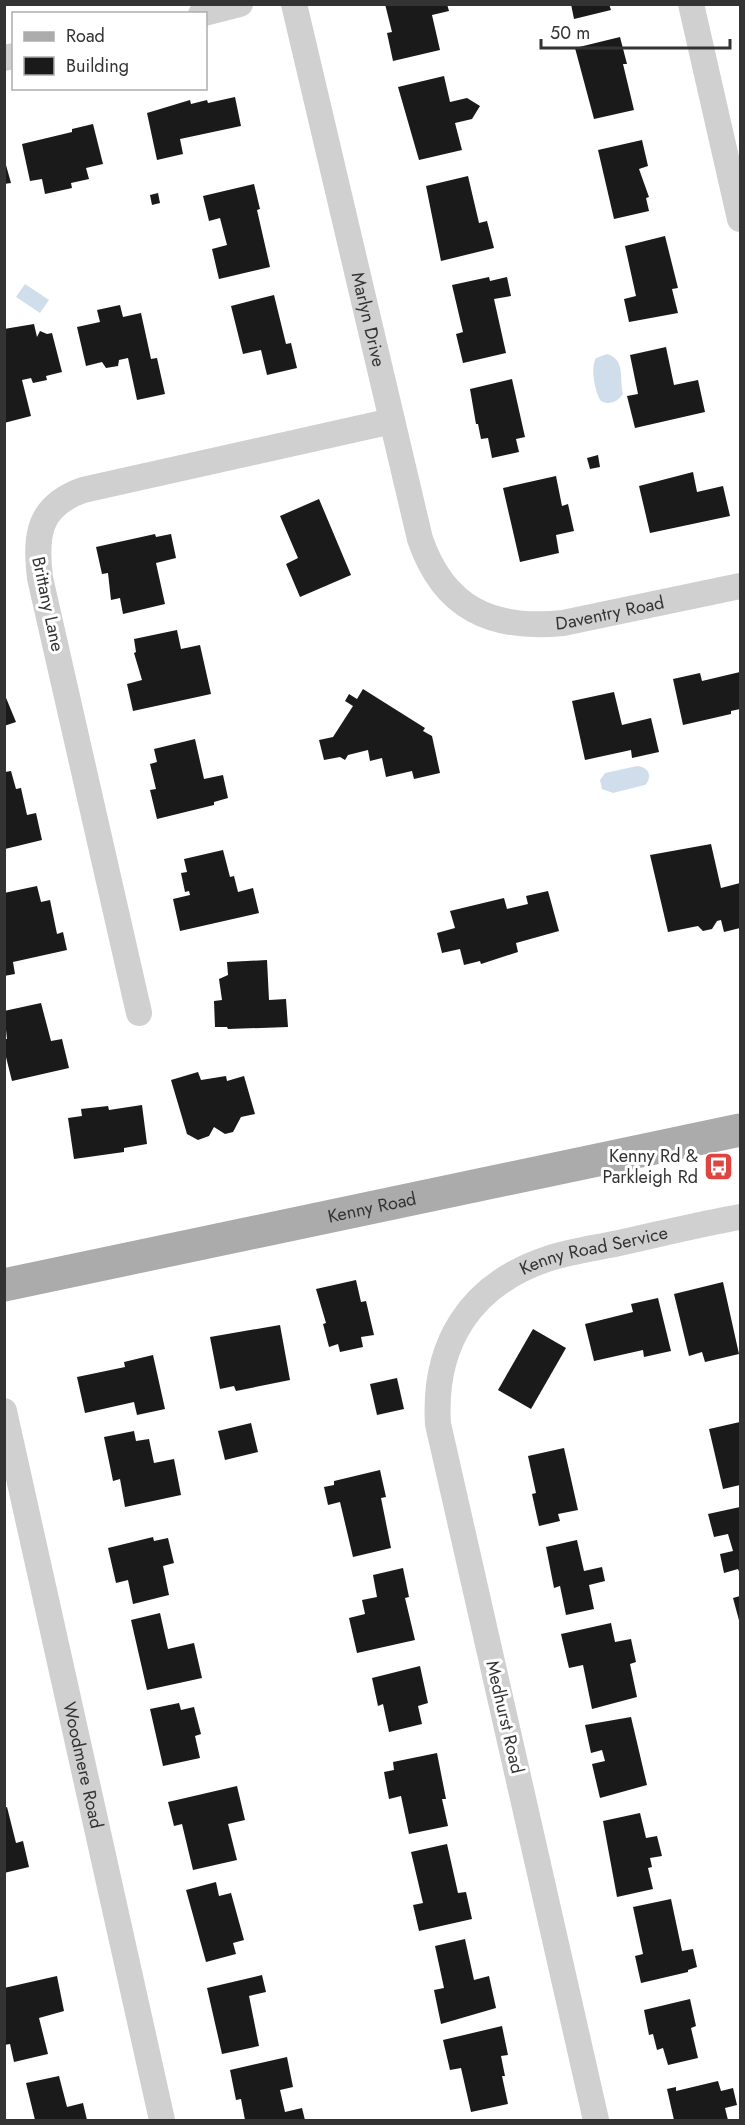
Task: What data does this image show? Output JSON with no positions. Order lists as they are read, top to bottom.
{
  "streets": {
    "main road": ["Kenny Road"],
    "street": [
      "Marlyn Drive",
      "Brittany Lane",
      "Daventry Road",
      "Kenny Road Service",
      "Medhurst Road",
      "Woodmere Road"
    ]
  },
  "crossings": [
    ["Marlyn Drive", "Brittany Lane"],
    ["Marlyn Drive", "Daventry Road"],
    ["Kenny Road Service", "Medhurst Road"]
  ],
  "places": {
    "bus stop": ["Kenny Rd & Parkleigh Rd"]
  },
  "legend": ["Road", "Building"],
  "scale_bar": "50 m"
}
